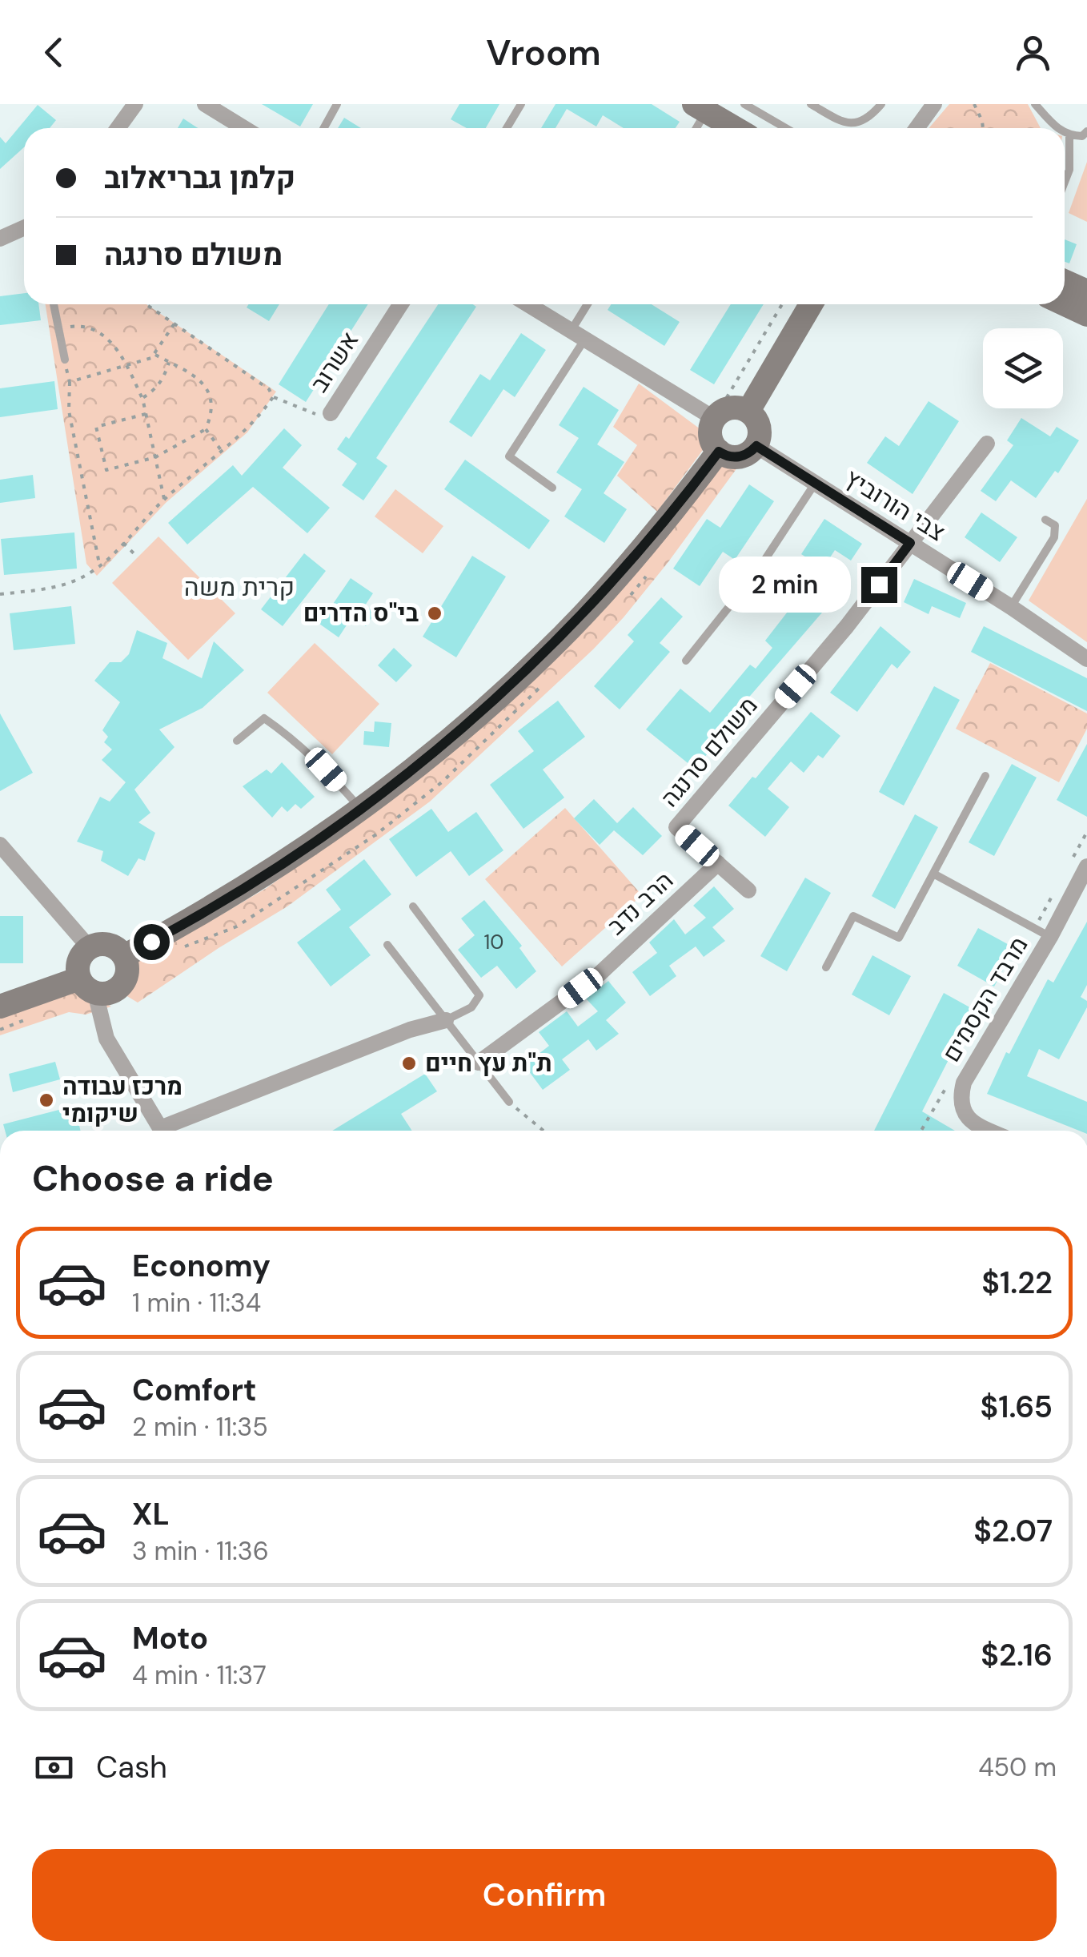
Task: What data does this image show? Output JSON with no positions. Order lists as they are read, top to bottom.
{
  "streets": {
    "street": [
      "אשרוב",
      "צבי הורוביץ",
      "משולם סרנגה",
      "הרב נדב",
      "מרבד הקסמים"
    ]
  },
  "crossings": [
    ["צבי הורוביץ", "משולם סרנגה"],
    ["משולם סרנגה", "הרב נדב"]
  ],
  "districts": ["קרית משה"],
  "places": ["בי\"ס הדרים", "ת\"ת עץ חיים", "מרכז עבודה שיקומי"],
  "house_numbers": ["10"],
  "page": {
    "header": "Vroom",
    "banner": ["קלמן גבריאלוב", "משולם סרנגה"],
    "bubble": "2 min",
    "heading": "Choose a ride",
    "list": [
      {
        "name": "Economy",
        "note": "1 min · 11:34",
        "value": "$1.22"
      },
      {
        "name": "Comfort",
        "note": "2 min · 11:35",
        "value": "$1.65"
      },
      {
        "name": "XL",
        "note": "3 min · 11:36",
        "value": "$2.07"
      },
      {
        "name": "Moto",
        "note": "4 min · 11:37",
        "value": "$2.16"
      }
    ],
    "pay": ["Cash", "450 m"],
    "buttons": "Confirm"
  }
}
